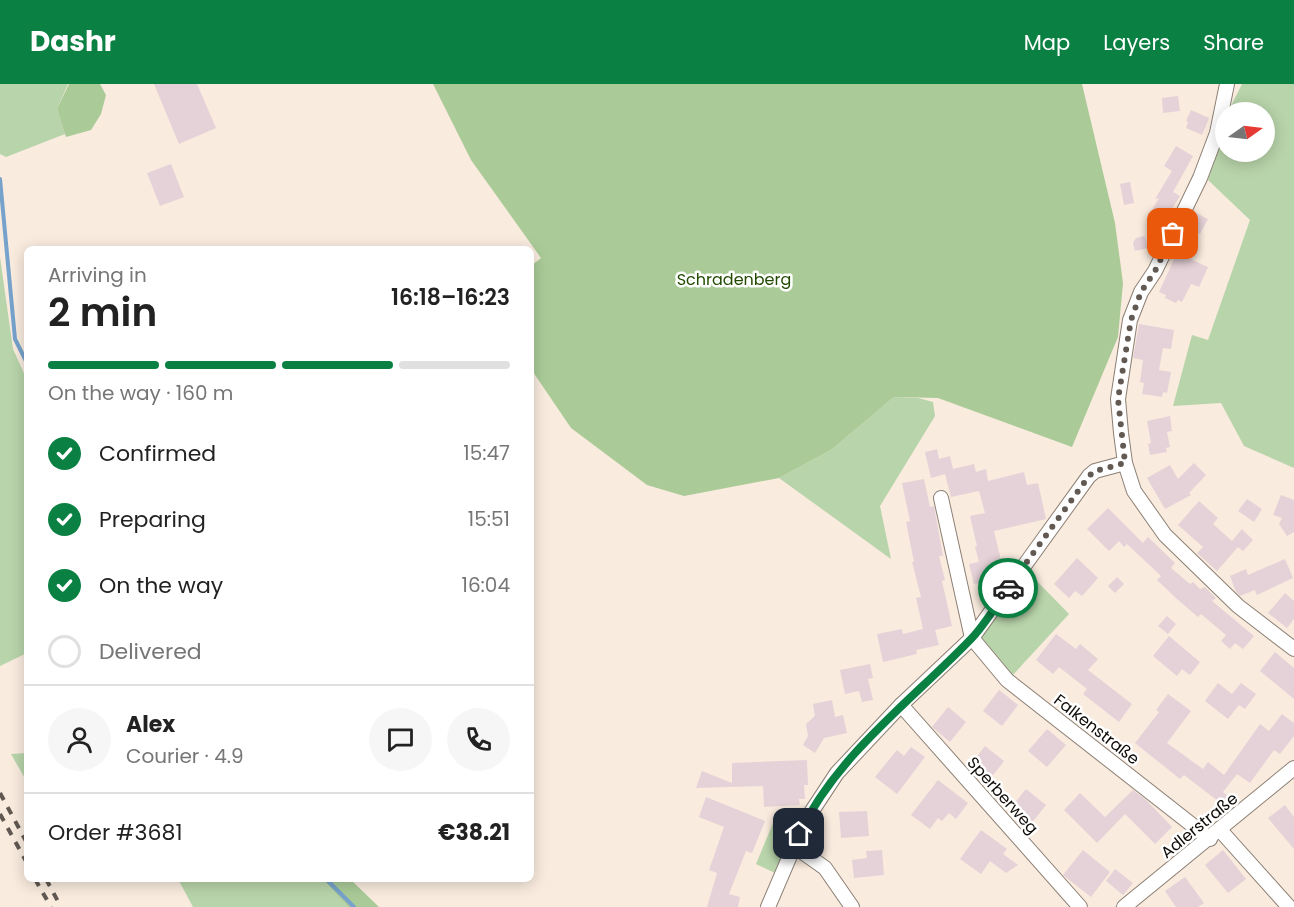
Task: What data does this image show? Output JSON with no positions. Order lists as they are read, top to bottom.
{
  "streets": {
    "street": ["Falkenstraße", "Sperberweg", "Adlerstraße"]
  },
  "crossings": [
    ["Falkenstraße", "Adlerstraße"]
  ],
  "parks": ["Schradenberg"],
  "north": "right",
  "page": {
    "header": "Dashr",
    "nav": ["Map", "Layers", "Share"],
    "heading": ["2 min", "Arriving in", "16:18–16:23"],
    "panel": [
      "Alex",
      "Courier · 4.9",
      "Order #3681",
      "€38.21"
    ],
    "bar": "On the way · 160 m",
    "list": [
      ["Confirmed", "15:47"],
      ["Preparing", "15:51"],
      ["On the way", "16:04"],
      "Delivered"
    ]
  }
}
